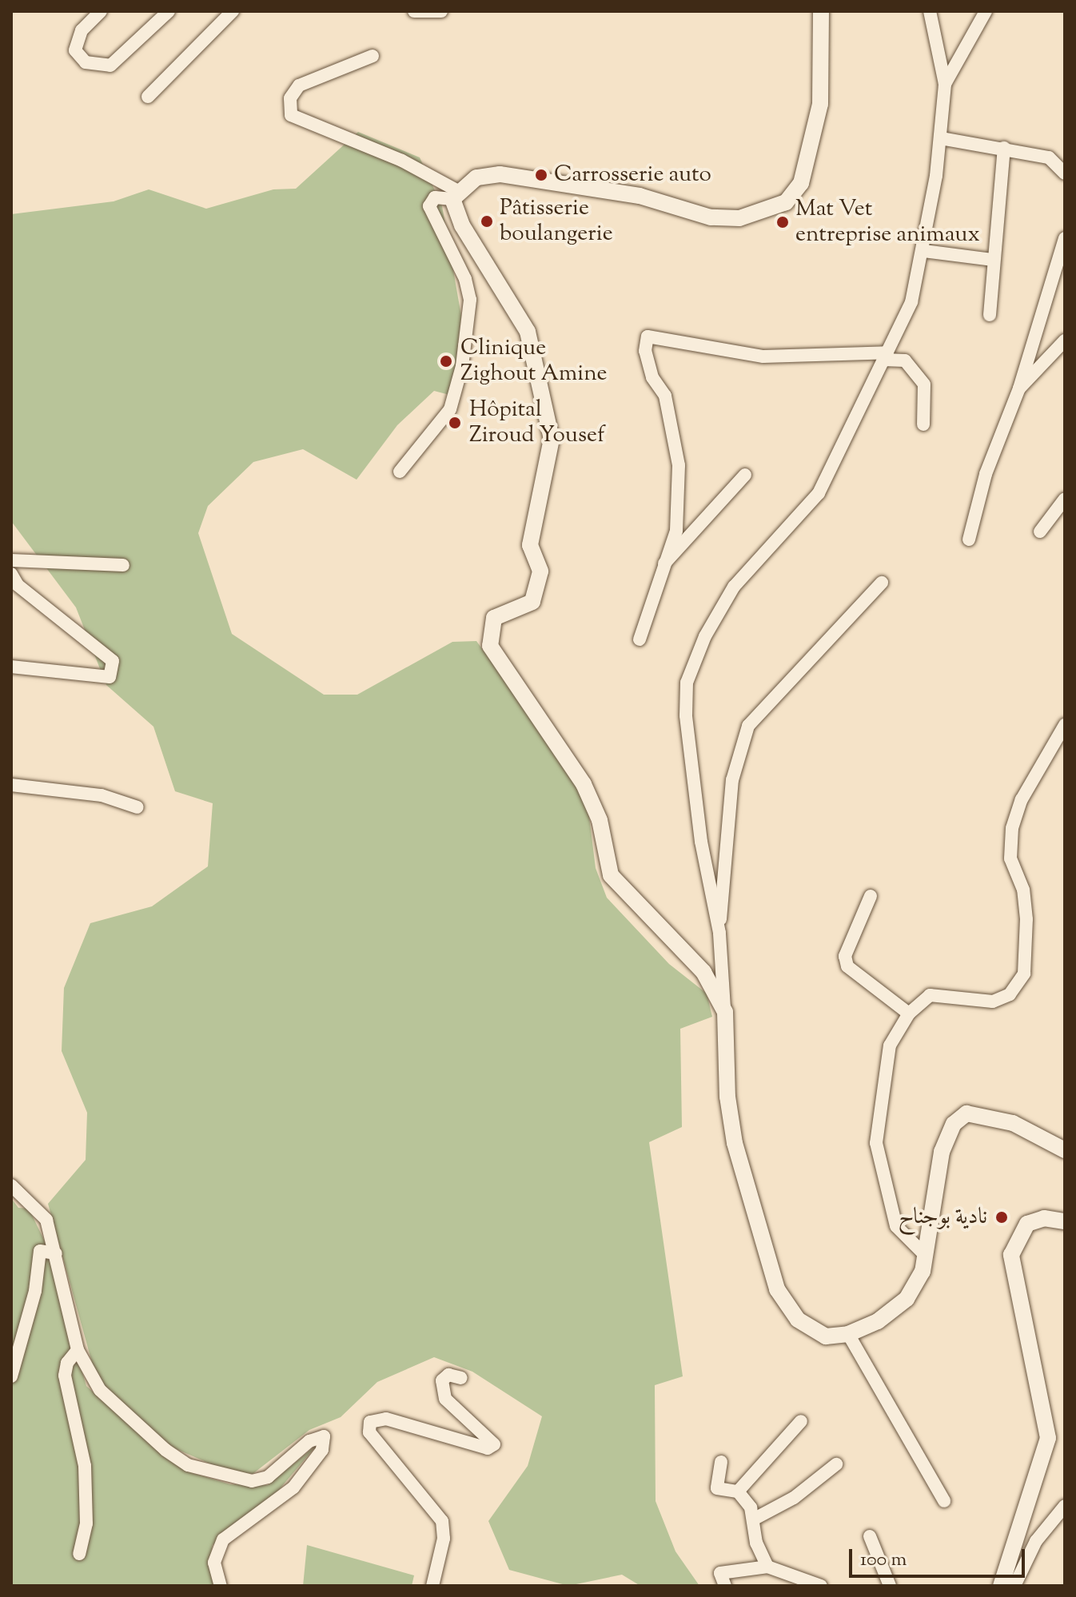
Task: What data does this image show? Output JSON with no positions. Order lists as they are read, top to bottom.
{
  "places": [
    "Carrosserie auto",
    "Pâtisserie boulangerie",
    "Mat Vet entreprise animaux",
    "Clinique Zighout Amine",
    "Hôpital Ziroud Yousef",
    "نادية بوجناح"
  ],
  "scale_bar": "100 m"
}
